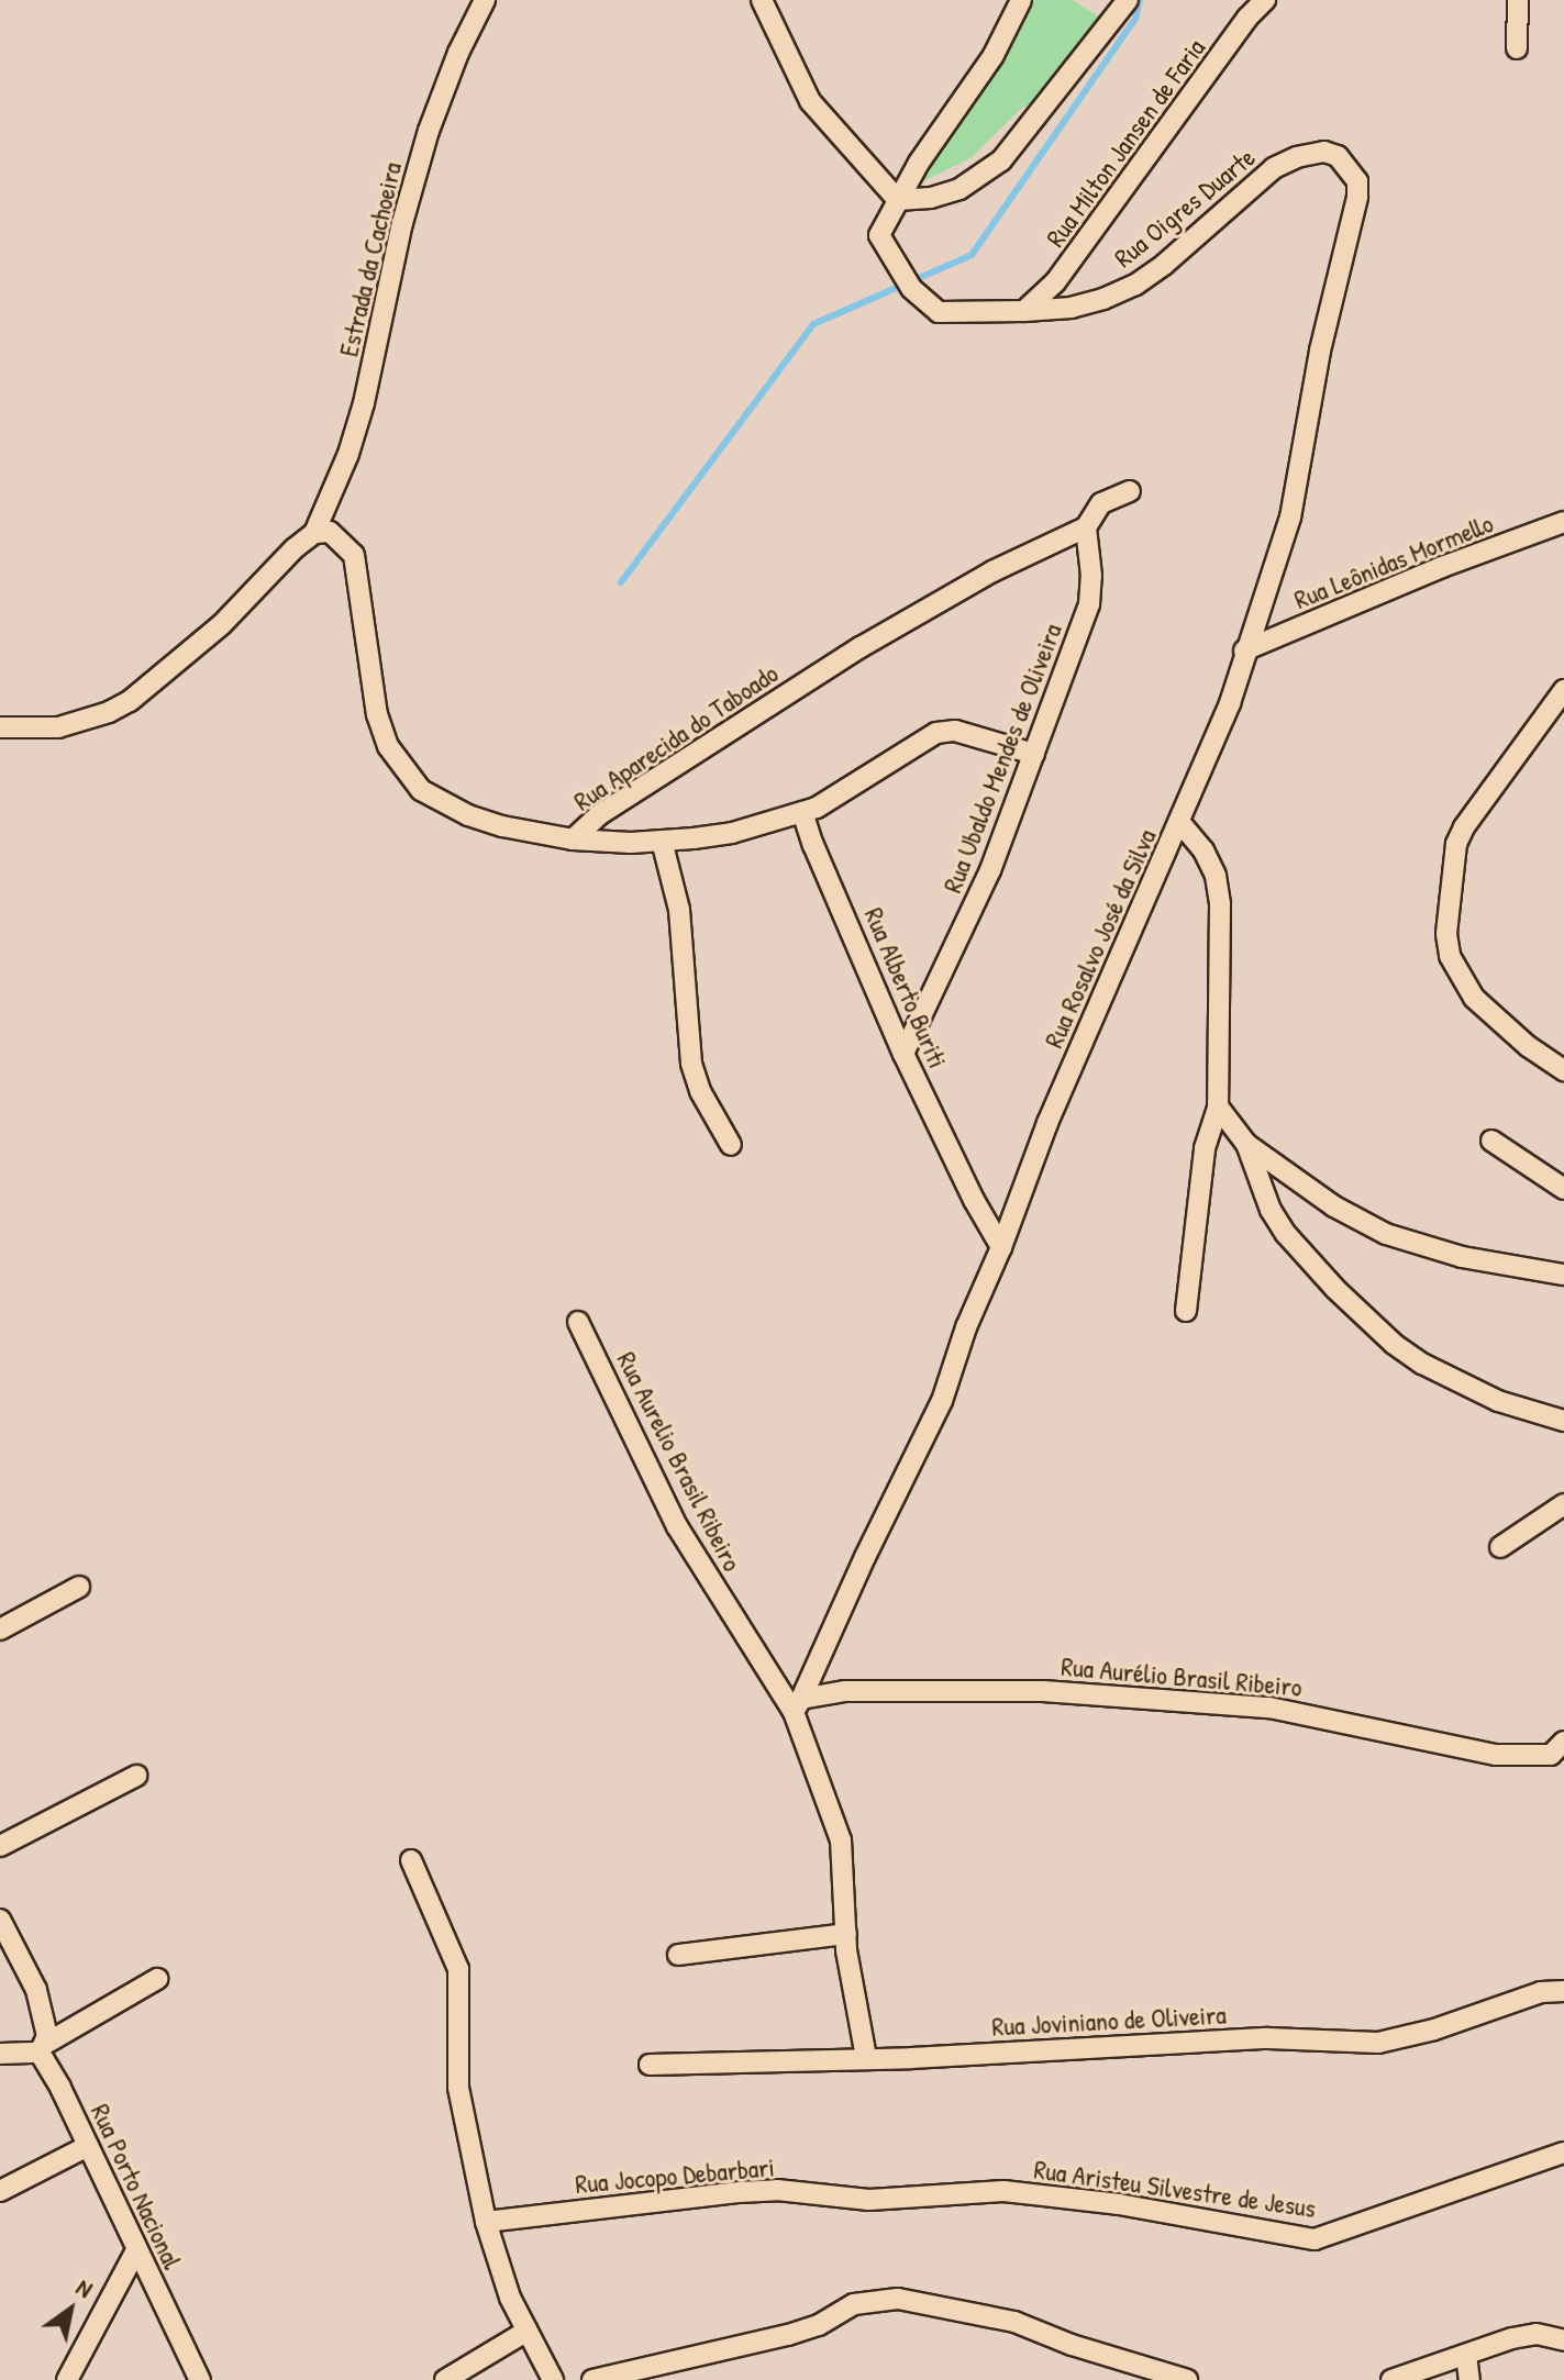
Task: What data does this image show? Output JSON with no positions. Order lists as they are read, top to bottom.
{
  "streets": {
    "street": [
      "Rua Milton Jansen de Faria",
      "Rua Oigres Duarte",
      "Estrada da Cachoeira",
      "Rua Leônidas Mormello",
      "Rua Aparecida do Taboado",
      "Rua Ubaldo Mendes de Oliveira",
      "Rua Rosalvo José da Silva",
      "Rua Alberto Buriti",
      "Rua Aurelio Brasil Ribeiro",
      "Rua Aurélio Brasil Ribeiro",
      "Rua Joviniano de Oliveira",
      "Rua Jocopo Debarbari",
      "Rua Porto Nacional",
      "Rua Aristeu Silvestre de Jesus"
    ]
  },
  "crossings": [
    ["Rua Milton Jansen de Faria", "Rua Oigres Duarte"],
    ["Rua Oigres Duarte", "Rua Rosalvo José da Silva"],
    ["Estrada da Cachoeira", "Rua Aparecida do Taboado"],
    ["Rua Leônidas Mormello", "Rua Rosalvo José da Silva"],
    ["Rua Aparecida do Taboado", "Rua Ubaldo Mendes de Oliveira"],
    ["Rua Ubaldo Mendes de Oliveira", "Rua Alberto Buriti"],
    ["Rua Rosalvo José da Silva", "Rua Alberto Buriti"],
    ["Rua Rosalvo José da Silva", "Rua Aurelio Brasil Ribeiro"],
    ["Rua Rosalvo José da Silva", "Rua Aurélio Brasil Ribeiro"],
    ["Rua Aurelio Brasil Ribeiro", "Rua Aurélio Brasil Ribeiro"],
    ["Rua Aurelio Brasil Ribeiro", "Rua Joviniano de Oliveira"],
    ["Rua Jocopo Debarbari", "Rua Aristeu Silvestre de Jesus"]
  ],
  "north": "top right"
}
